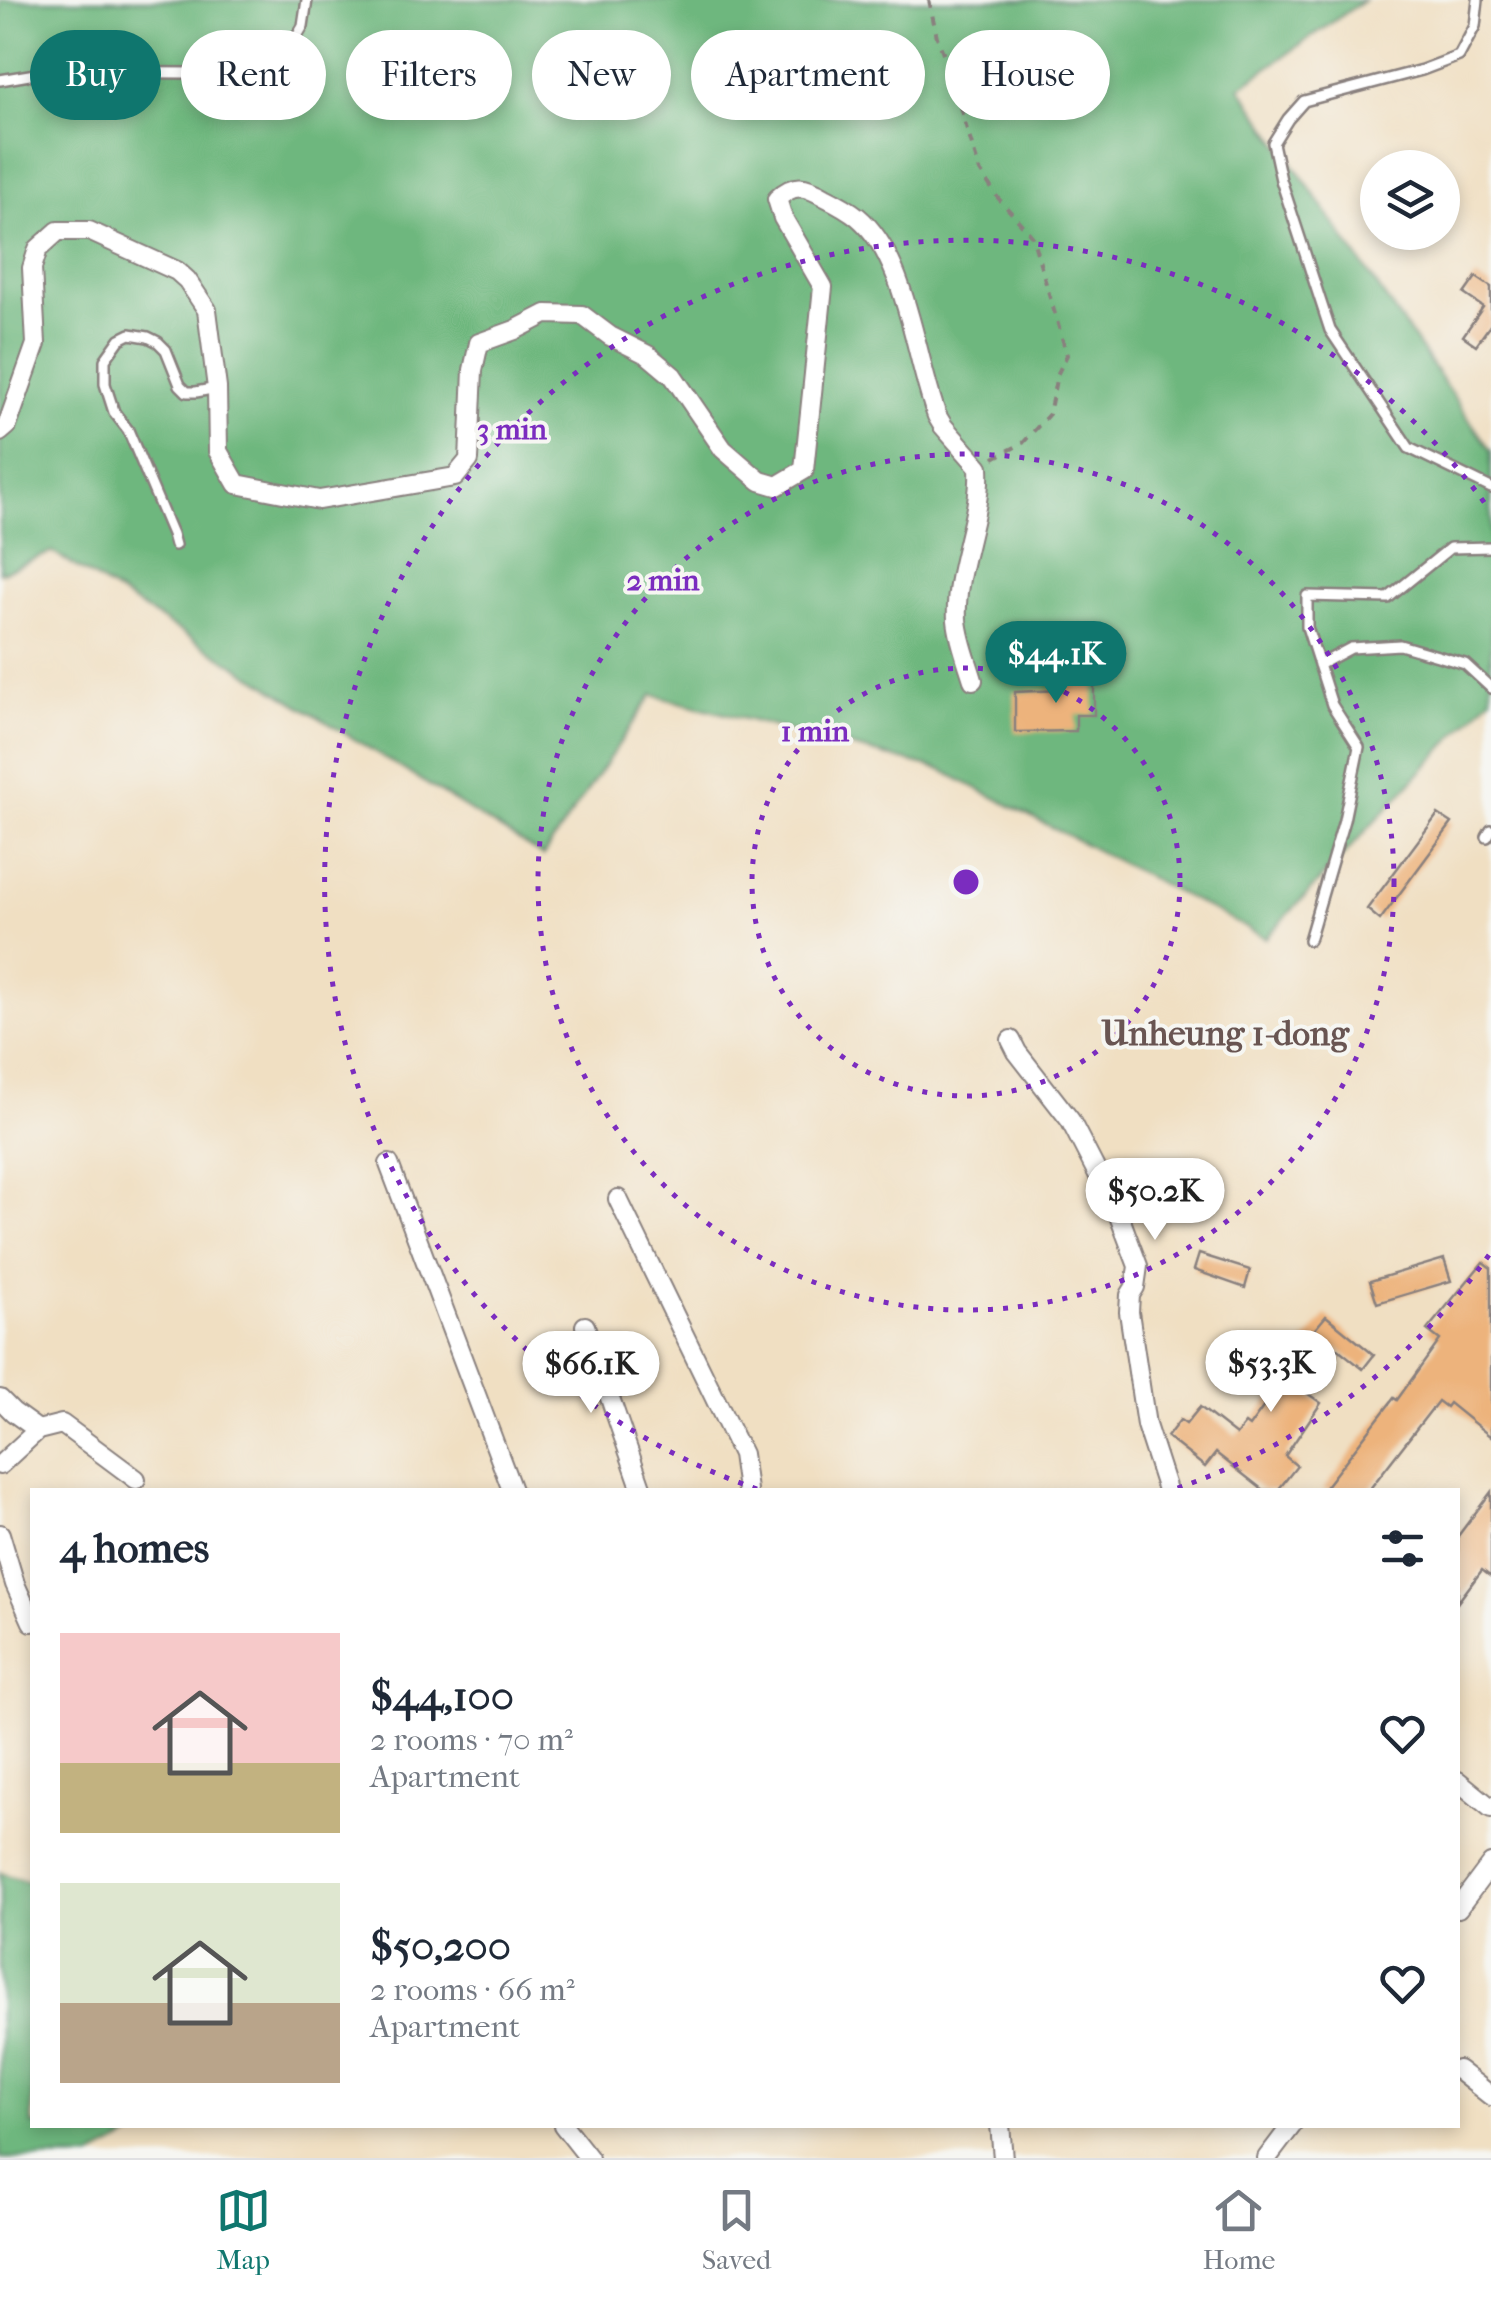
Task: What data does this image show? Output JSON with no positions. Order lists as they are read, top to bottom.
{
  "districts": ["Unheung 1-dong"],
  "page": {
    "chip": [
      "Buy",
      "Rent",
      "Filters",
      "New",
      "Apartment",
      "House"
    ],
    "price": [
      "$44.1K",
      "$50.2K",
      "$53.3K",
      "$66.1K"
    ],
    "heading": "4 homes",
    "list": [
      {
        "name": "$44,100",
        "note": "2 rooms · 70 m² · Apartment"
      },
      {
        "name": "$50,200",
        "note": "2 rooms · 66 m² · Apartment"
      }
    ],
    "tabs": ["Map", "Saved", "Home"]
  },
  "rings": ["3 min", "2 min", "1 min"]
}
